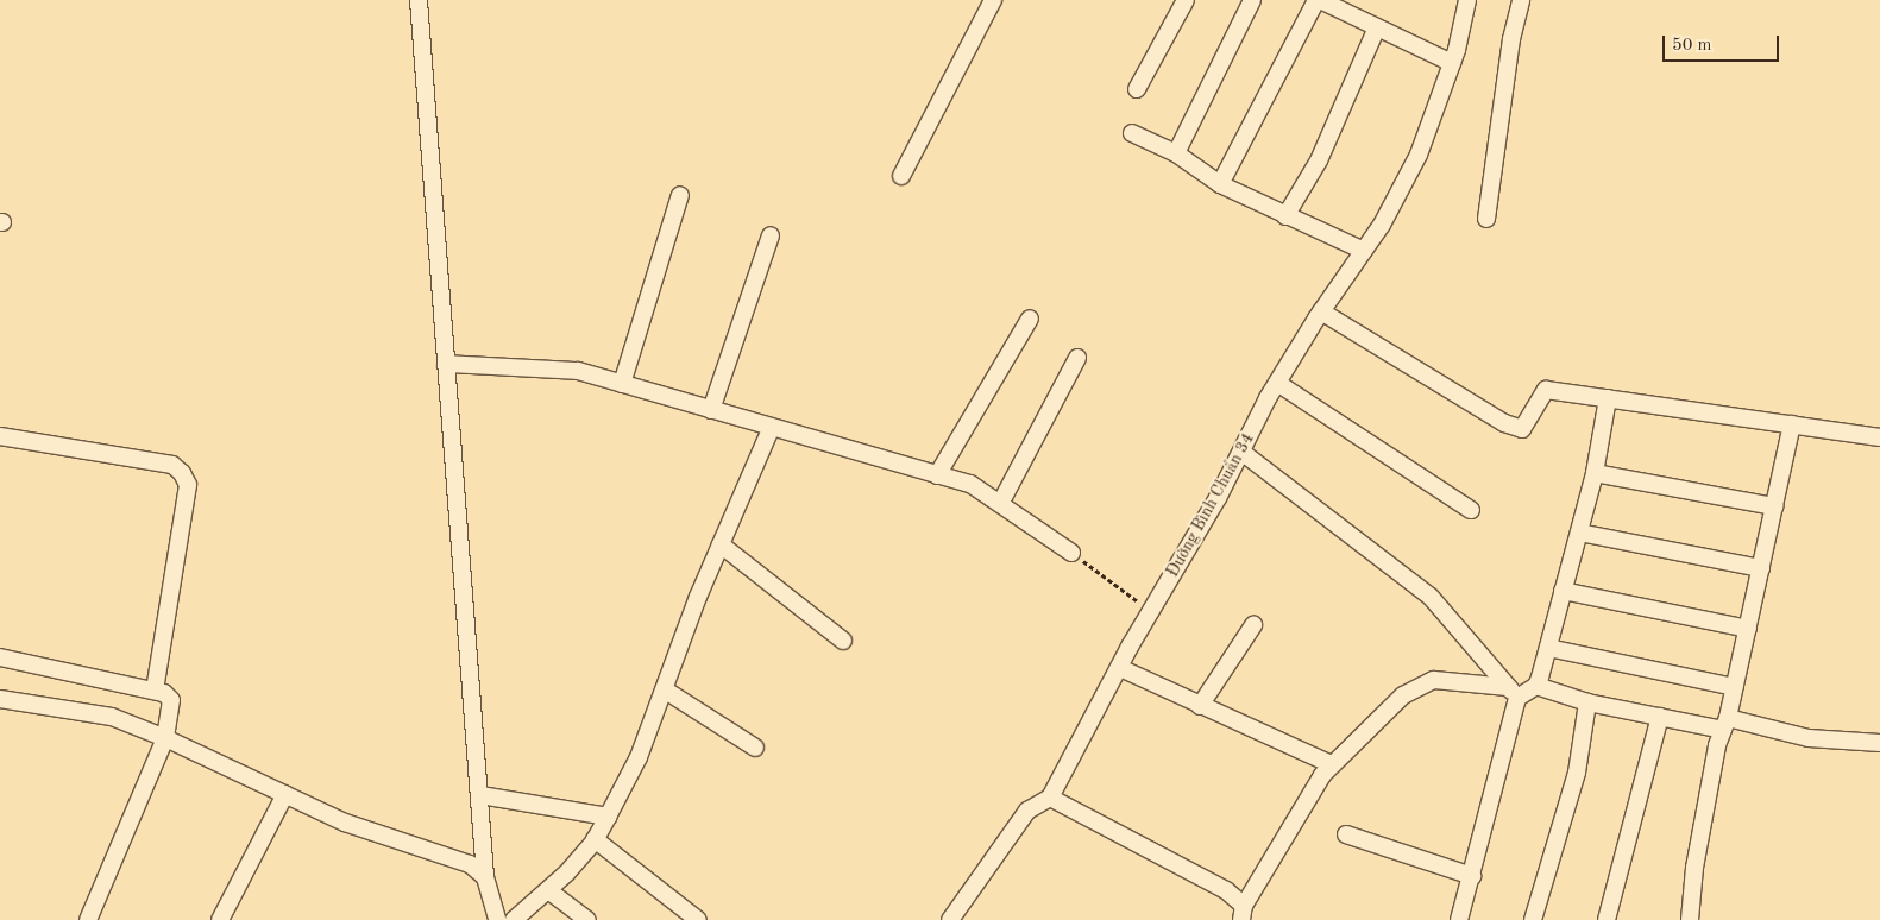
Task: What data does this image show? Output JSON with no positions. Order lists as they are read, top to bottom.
{
  "streets": {
    "street": ["Đường Bình Chuẩn 34"]
  },
  "scale_bar": "50 m"
}
